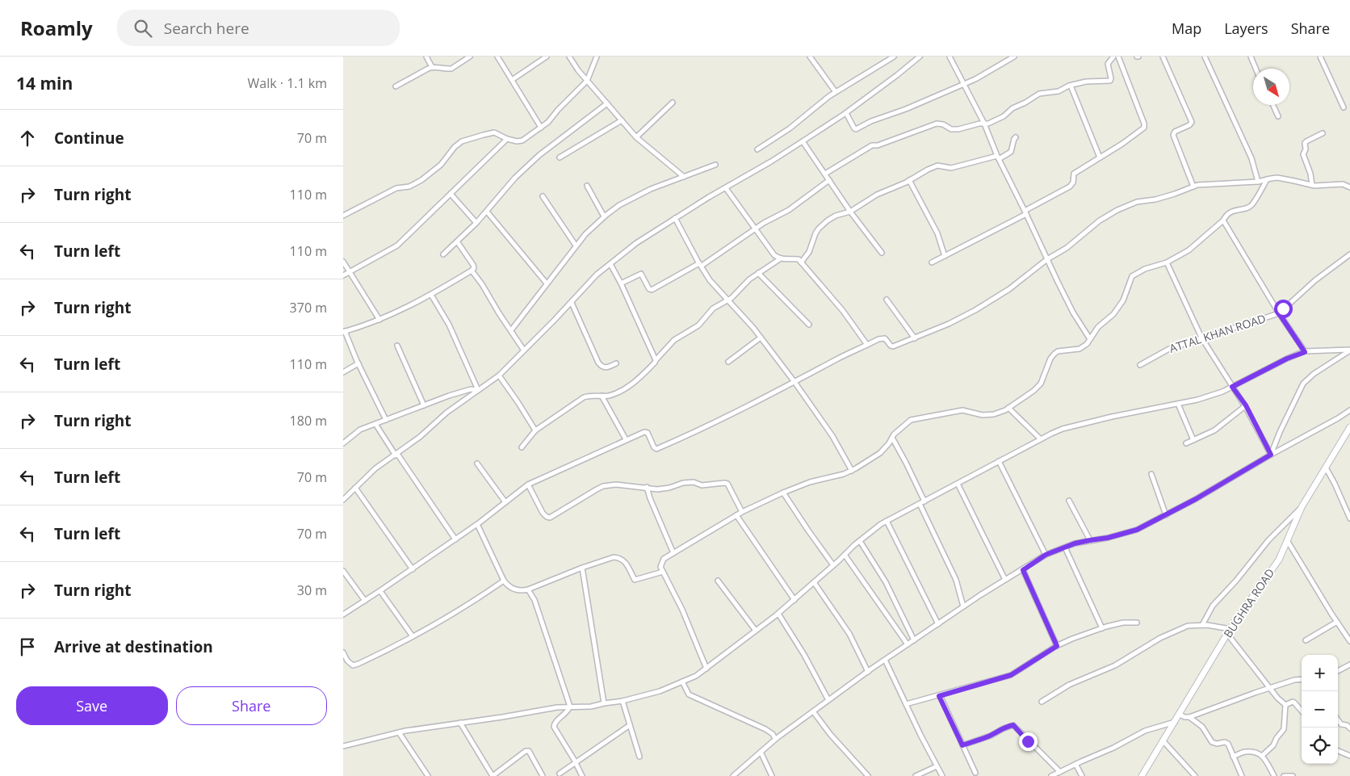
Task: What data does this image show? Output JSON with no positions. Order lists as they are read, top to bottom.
{
  "streets": {
    "street": ["ATTAL KHAN ROAD", "BUGHRA ROAD"]
  },
  "north": "bottom right",
  "page": {
    "header": "Roamly",
    "search": "Search here",
    "nav": ["Map", "Layers", "Share"],
    "heading": ["14 min", "Walk · 1.1 km"],
    "list": [
      ["Continue", "70 m"],
      ["Turn right", "110 m"],
      ["Turn left", "110 m"],
      ["Turn right", "370 m"],
      ["Turn left", "110 m"],
      ["Turn right", "180 m"],
      ["Turn left", "70 m"],
      ["Turn left", "70 m"],
      ["Turn right", "30 m"],
      "Arrive at destination"
    ],
    "map_buttons": ["+", "−"],
    "buttons": ["Save", "Share"]
  }
}
